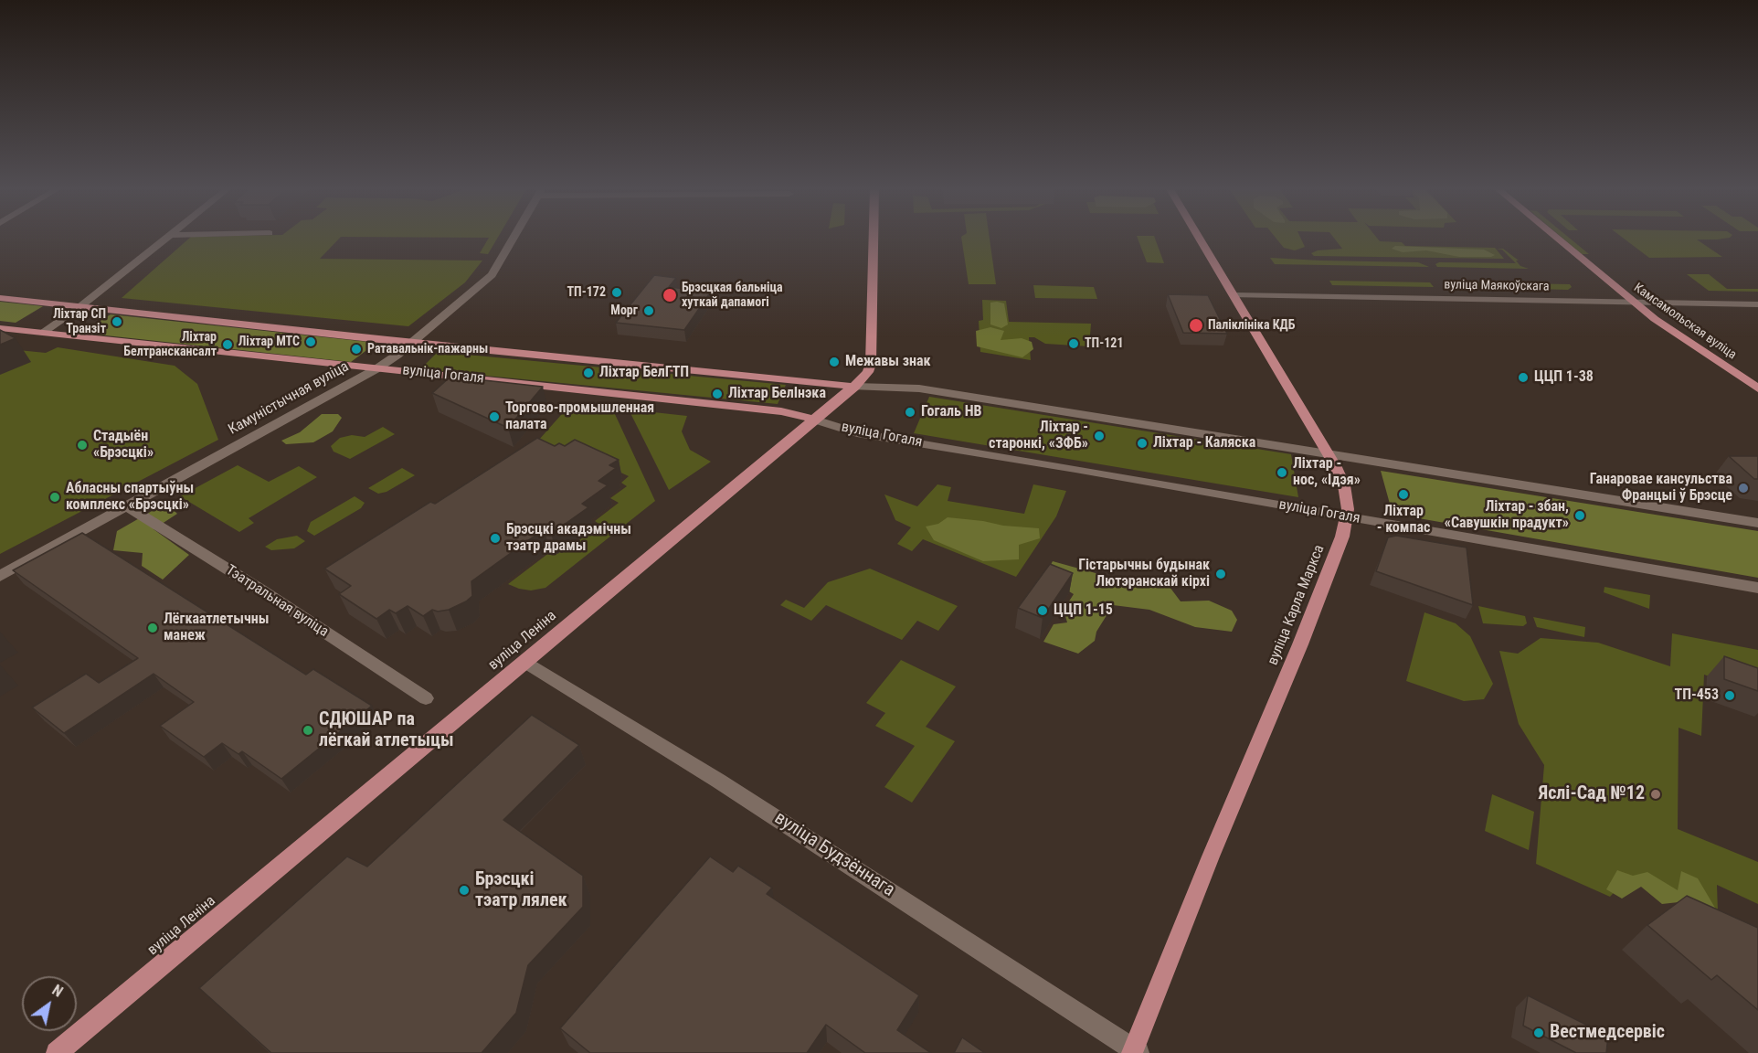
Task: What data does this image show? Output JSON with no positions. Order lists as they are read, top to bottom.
{
  "streets": {
    "main road": [
      "Камсамольская вуліца",
      "вуліца Гогаля",
      "вуліца Карла Маркса",
      "вуліца Леніна"
    ],
    "street": [
      "вуліца Маякоўскага",
      "Камуністычная вуліца",
      "Тэатральная вуліца",
      "вуліца Будзённага"
    ]
  },
  "crossings": [
    ["вуліца Маякоўскага", "Камсамольская вуліца"],
    ["вуліца Маякоўскага", "вуліца Карла Маркса"],
    ["вуліца Гогаля", "Камуністычная вуліца"],
    ["вуліца Гогаля", "вуліца Карла Маркса"],
    ["вуліца Гогаля", "вуліца Леніна"],
    ["Камуністычная вуліца", "Тэатральная вуліца"],
    ["вуліца Карла Маркса", "вуліца Будзённага"],
    ["вуліца Леніна", "вуліца Будзённага"]
  ],
  "places": [
    "ТП-172",
    "Брэсцкая бальніца хуткай дапамогі",
    "Морг",
    "Ліхтар СП Транзіт",
    "Паліклініка КДБ",
    "Ліхтар МТС",
    "ТП-121",
    "Ліхтар Белтранскансалт",
    "Ратавальнік-пажарны",
    "Межавы знак",
    "Ліхтар БелГТП",
    "ЦЦП 1-38",
    "Ліхтар БелІнэка",
    "Гогаль НВ",
    "Торгово-промышленная палата",
    "Ліхтар - старонкі, «ЗФБ»",
    "Ліхтар - Каляска",
    "Стадыён «Брэсцкі»",
    "Ліхтар - нос, «Ідэя»",
    "Ганаровае кансульства Францыі ў Брэсце",
    "Ліхтар - компас",
    "Абласны спартыўны комплекс «Брэсцкі»",
    "Ліхтар - збан, «Савушкін прадукт»",
    "Брэсцкі акадэмічны тэатр драмы",
    "Гістарычны будынак Лютэранскай кірхі",
    "ЦЦП 1-15",
    "Лёгкаатлетычны манеж",
    "ТП-453",
    "СДЮШАР па лёгкай атлетыцы",
    "Яслі-Сад №12",
    "Брэсцкі тэатр лялек",
    "Вестмедсервіс"
  ],
  "north": "top right"
}
